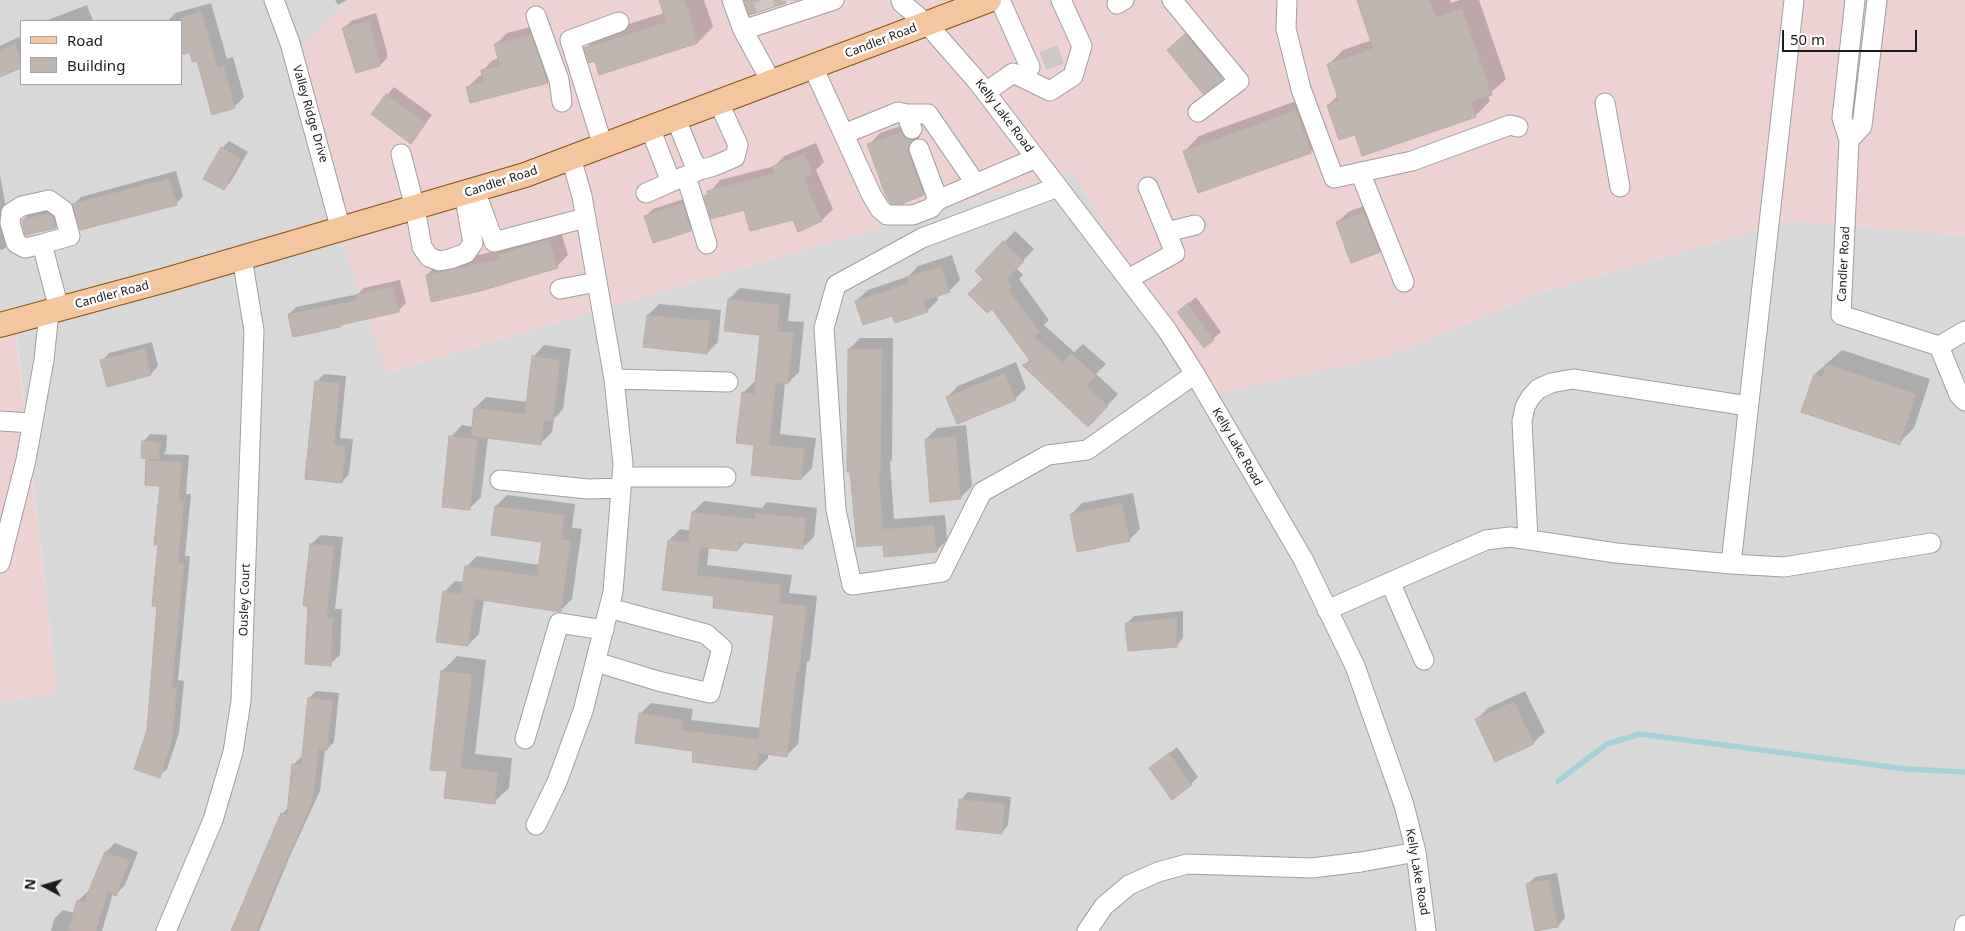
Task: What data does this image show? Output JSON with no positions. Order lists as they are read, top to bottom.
{
  "streets": {
    "main road": ["Candler Road"],
    "street": ["Valley Ridge Drive", "Kelly Lake Road", "Ousley Court"]
  },
  "crossings": [
    ["Candler Road", "Valley Ridge Drive"],
    ["Candler Road", "Kelly Lake Road"],
    ["Candler Road", "Ousley Court"]
  ],
  "legend": ["Road", "Building"],
  "scale_bar": "50 m",
  "north": "left"
}
